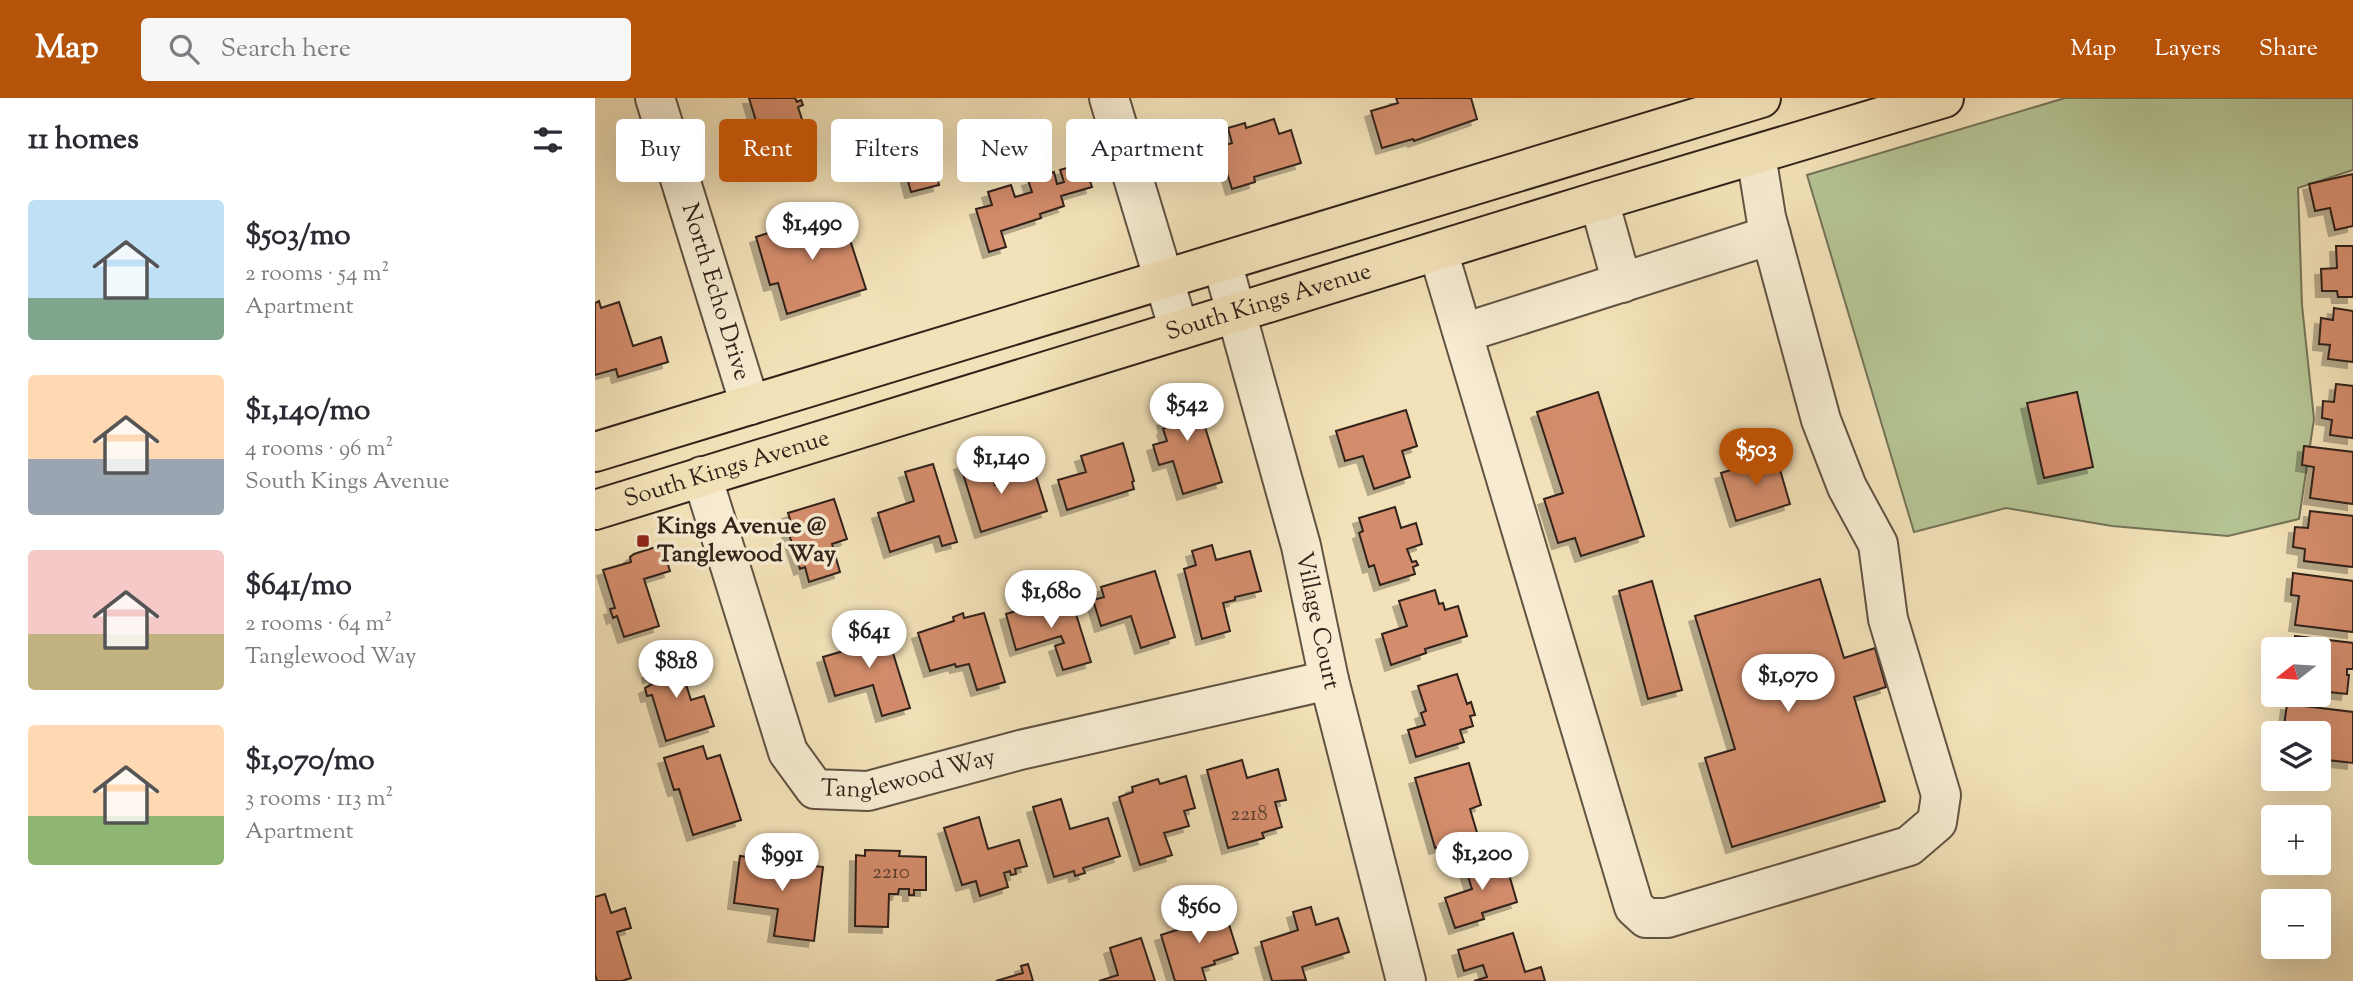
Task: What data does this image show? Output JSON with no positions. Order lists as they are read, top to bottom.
{
  "streets": {
    "main road": ["South Kings Avenue"],
    "street": ["North Echo Drive", "Village Court", "Tanglewood Way"]
  },
  "crossings": [
    ["South Kings Avenue", "Village Court"],
    ["South Kings Avenue", "Tanglewood Way"],
    ["Village Court", "Tanglewood Way"]
  ],
  "places": {
    "transit": ["Kings Avenue @ Tanglewood Way"]
  },
  "house_numbers": ["2218", "2210"],
  "north": "left",
  "page": {
    "header": "Map",
    "search": "Search here",
    "nav": ["Map", "Layers", "Share"],
    "heading": "11 homes",
    "chip": [
      "Buy",
      "Rent",
      "Filters",
      "New",
      "Apartment"
    ],
    "list": [
      {
        "name": "$503/mo",
        "note": "2 rooms · 54 m² · Apartment"
      },
      {
        "name": "$1,140/mo",
        "note": "4 rooms · 96 m² · South Kings Avenue"
      },
      {
        "name": "$641/mo",
        "note": "2 rooms · 64 m² · Tanglewood Way"
      },
      {
        "name": "$1,070/mo",
        "note": "3 rooms · 113 m² · Apartment"
      }
    ],
    "price": [
      "$1,490",
      "$542",
      "$503",
      "$1,140",
      "$1,680",
      "$641",
      "$818",
      "$1,070",
      "$1,200",
      "$991",
      "$560"
    ],
    "map_buttons": ["+", "−"]
  }
}
